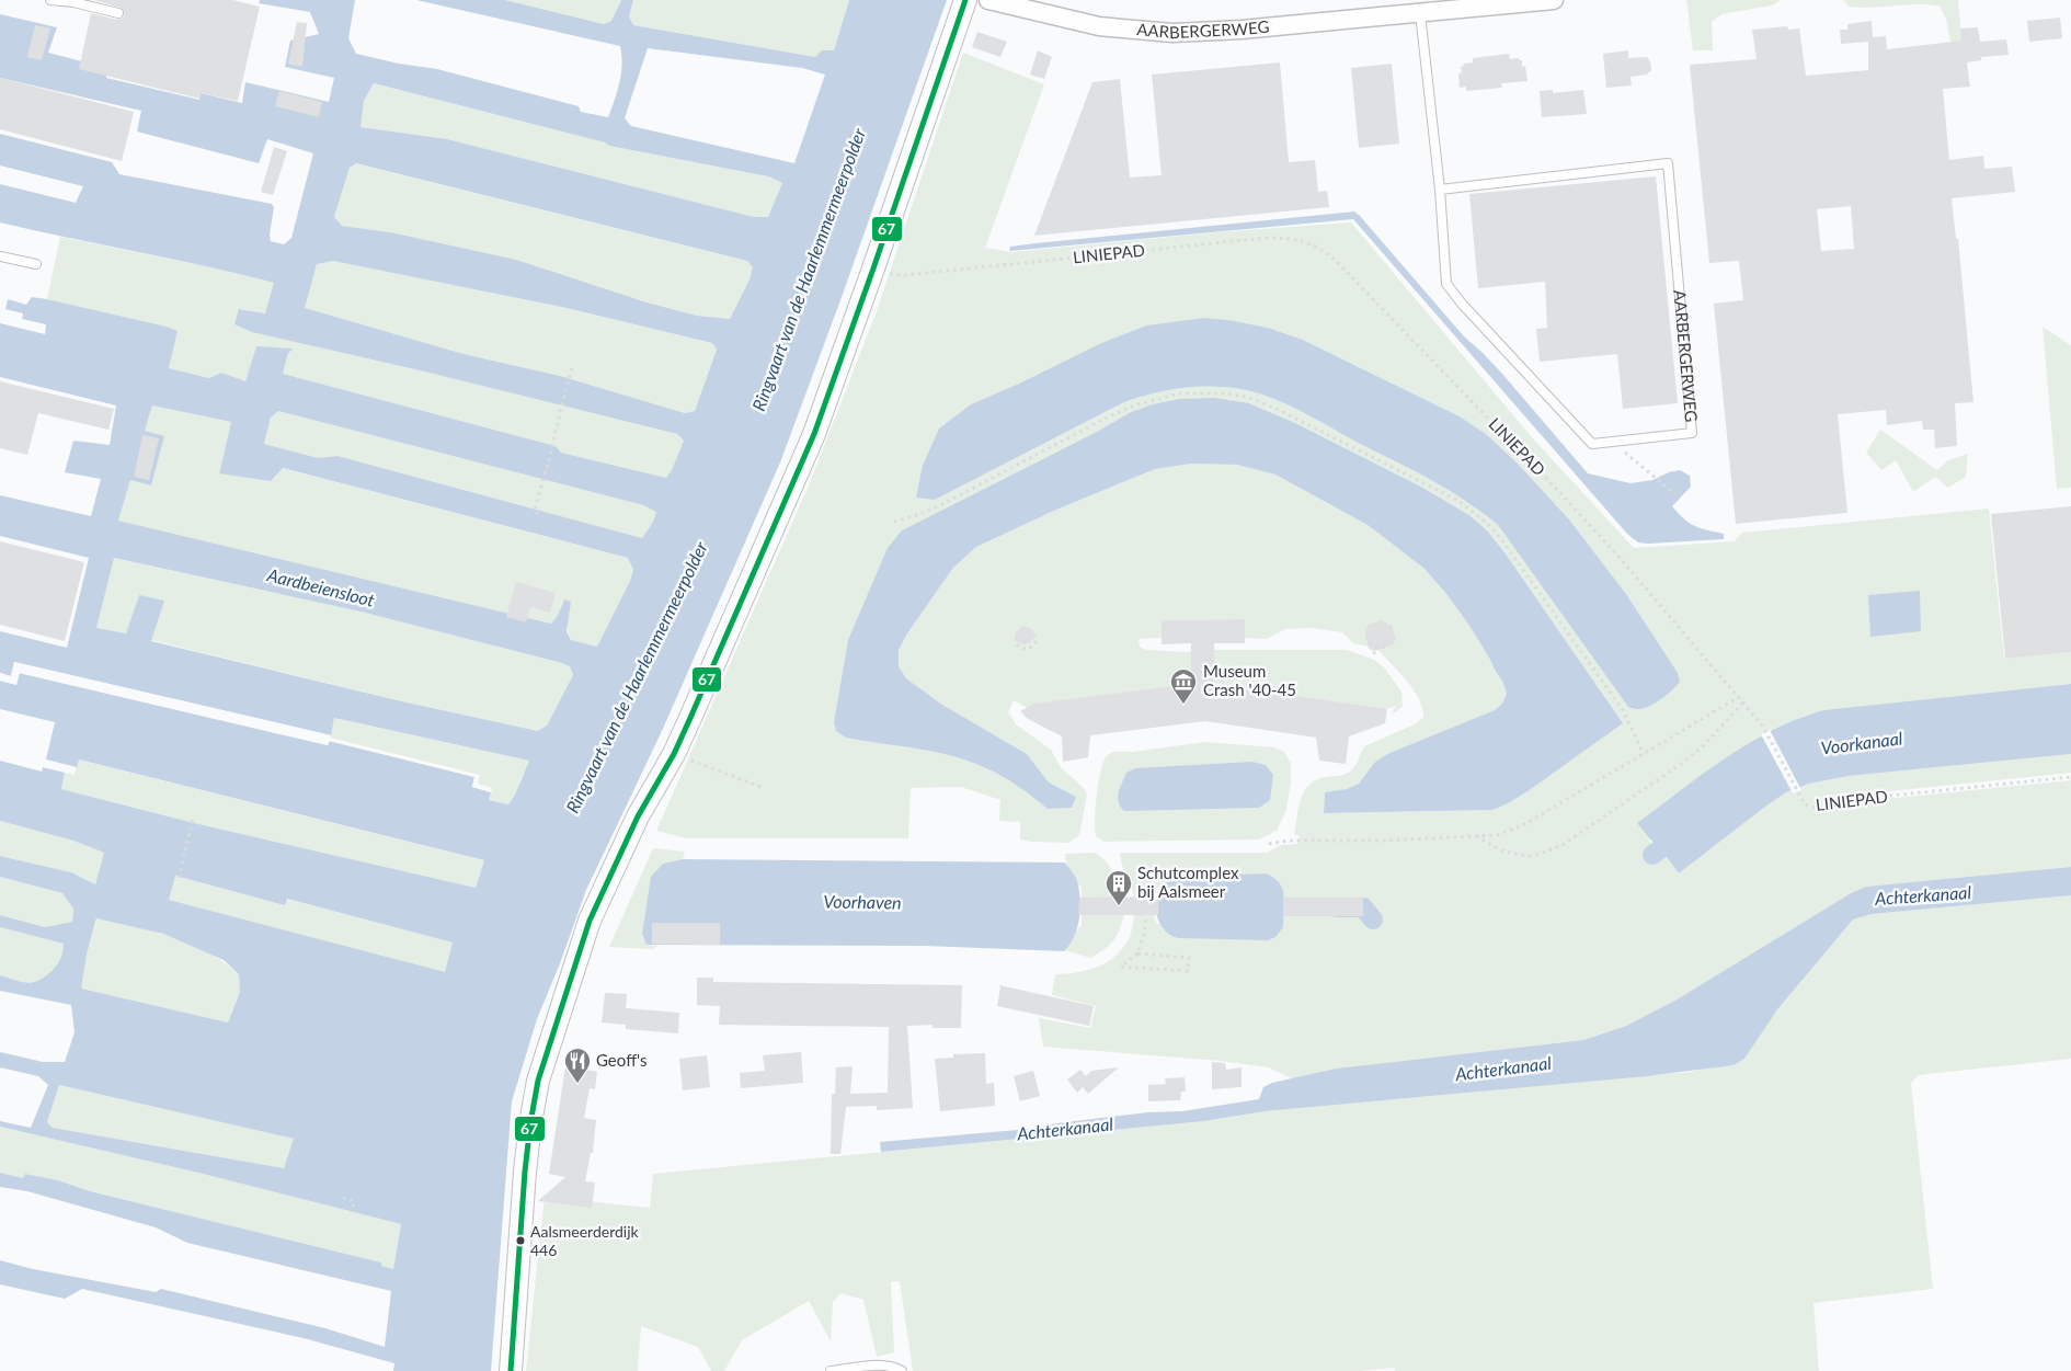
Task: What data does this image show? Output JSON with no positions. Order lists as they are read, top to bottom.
{
  "streets": {
    "street": ["AARBERGERWEG"],
    "path": ["LINIEPAD"]
  },
  "water": [
    "Ringvaart van de Haarlemmermeerpolder",
    "Aardbeiensloot",
    "Voorkanaal",
    "Achterkanaal",
    "Voorhaven"
  ],
  "places": {
    "museum": ["Museum Crash '40-45"],
    "building": ["Schutcomplex bij Aalsmeer"],
    "restaurant": ["Geoff's"],
    "other": ["Aalsmeerderdijk 446"]
  },
  "lines": ["transit line 67"]
}
